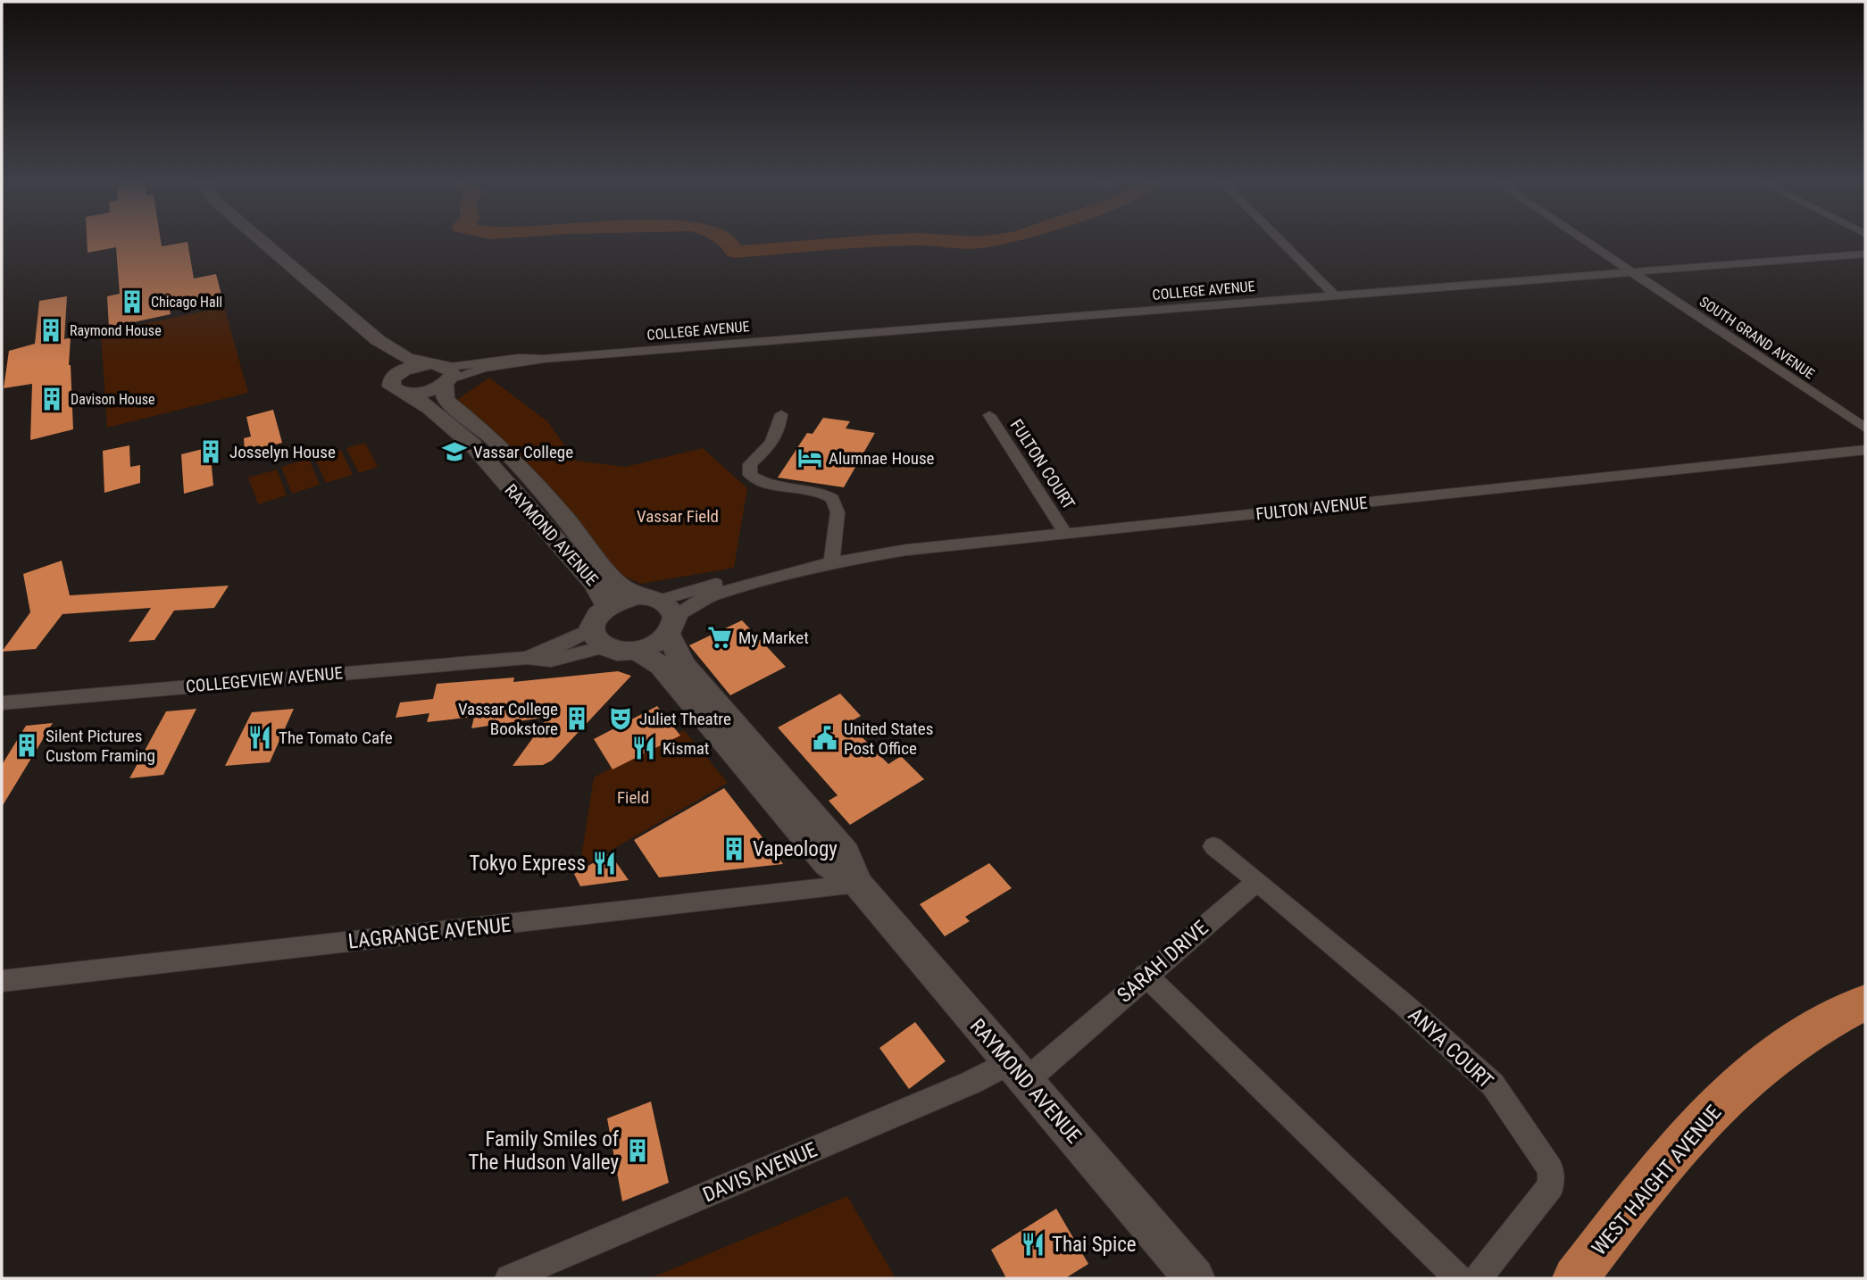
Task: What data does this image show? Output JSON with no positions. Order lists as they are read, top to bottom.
{
  "streets": {
    "highway": ["WEST HAIGHT AVENUE"],
    "main road": ["RAYMOND AVENUE"],
    "street": [
      "COLLEGE AVENUE",
      "SOUTH GRAND AVENUE",
      "FULTON COURT",
      "FULTON AVENUE",
      "COLLEGEVIEW AVENUE",
      "LAGRANGE AVENUE",
      "SARAH DRIVE",
      "ANYA COURT",
      "DAVIS AVENUE"
    ]
  },
  "crossings": [
    ["COLLEGE AVENUE", "SOUTH GRAND AVENUE"],
    ["COLLEGE AVENUE", "RAYMOND AVENUE"],
    ["FULTON COURT", "FULTON AVENUE"],
    ["FULTON AVENUE", "RAYMOND AVENUE"],
    ["FULTON AVENUE", "COLLEGEVIEW AVENUE"],
    ["RAYMOND AVENUE", "COLLEGEVIEW AVENUE"],
    ["RAYMOND AVENUE", "LAGRANGE AVENUE"],
    ["RAYMOND AVENUE", "SARAH DRIVE"],
    ["RAYMOND AVENUE", "DAVIS AVENUE"],
    ["SARAH DRIVE", "ANYA COURT"],
    ["SARAH DRIVE", "DAVIS AVENUE"]
  ],
  "parks": ["Vassar Field", "Field"],
  "places": {
    "building": [
      "Chicago Hall",
      "Raymond House",
      "Davison House",
      "Josselyn House",
      "Vassar College Bookstore",
      "Silent Pictures Custom Framing",
      "Vapeology",
      "Family Smiles of The Hudson Valley"
    ],
    "school or university": ["Vassar College"],
    "hotel": ["Alumnae House"],
    "supermarket": ["My Market"],
    "theatre": ["Juliet Theatre"],
    "restaurant": [
      "The Tomato Cafe",
      "Kismat",
      "Tokyo Express",
      "Thai Spice"
    ],
    "public building": ["United States Post Office"]
  }
}
